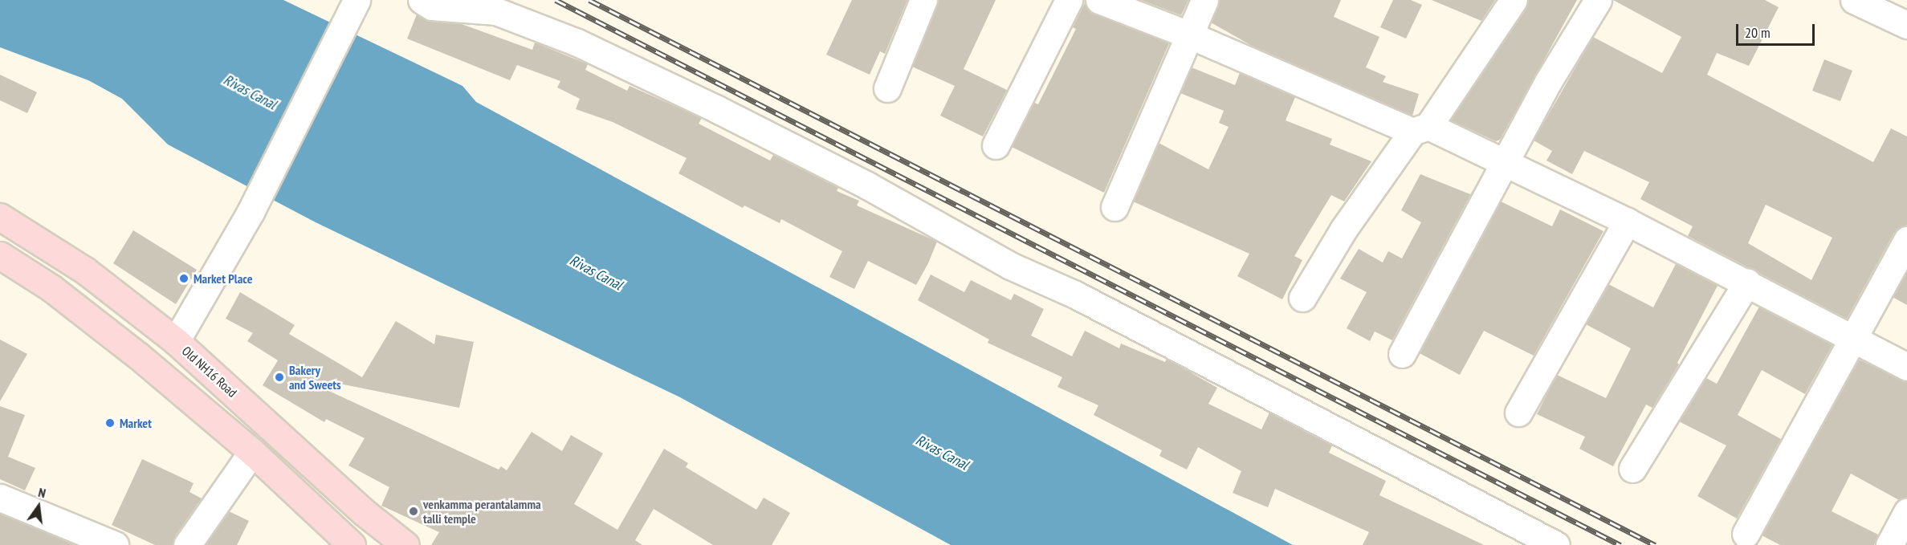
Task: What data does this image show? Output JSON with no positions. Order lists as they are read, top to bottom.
{
  "streets": {
    "main road": ["Old NH16 Road"]
  },
  "water": ["Rivas Canal"],
  "places": [
    "Market Place",
    "Bakery and Sweets",
    "Market",
    "venkamma perantalamma talli temple"
  ],
  "scale_bar": "20 m",
  "north": "top"
}
